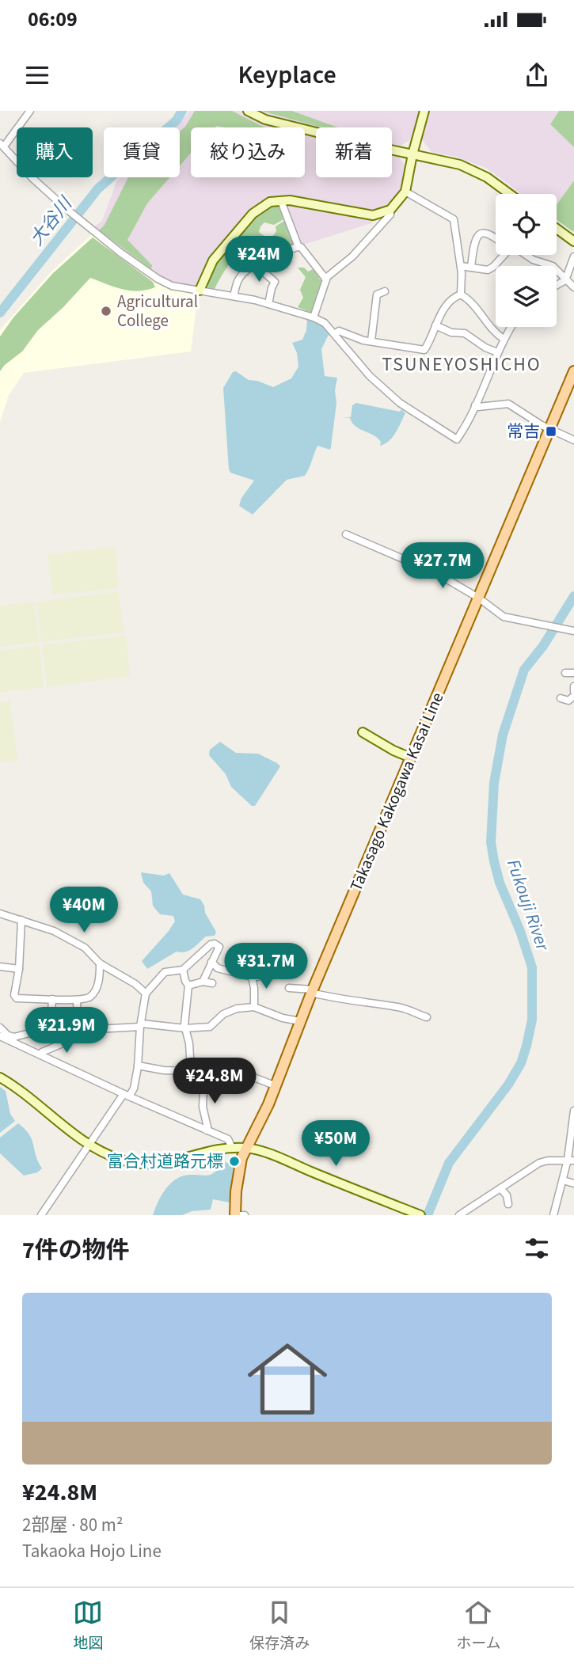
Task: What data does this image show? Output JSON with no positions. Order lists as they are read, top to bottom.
{
  "streets": {
    "main road": ["Takasago Kakogawa Kasai Line"]
  },
  "districts": ["TSUNEYOSHICHO"],
  "water": ["大谷川", "Fukouji River"],
  "places": {
    "other": ["Agricultural College", "富合村道路元標"],
    "transit": ["常吉"]
  },
  "page": {
    "status": "06:09",
    "header": "Keyplace",
    "chip": [
      "購入",
      "賃貸",
      "絞り込み",
      "新着"
    ],
    "price": [
      "¥24M",
      "¥27.7M",
      "¥40M",
      "¥31.7M",
      "¥21.9M",
      "¥24.8M",
      "¥50M"
    ],
    "heading": "7件の物件",
    "list": [
      {
        "name": "¥24.8M",
        "note": "2部屋 · 80 m² · Takaoka Hojo Line"
      }
    ],
    "tabs": ["地図", "保存済み", "ホーム"]
  }
}
